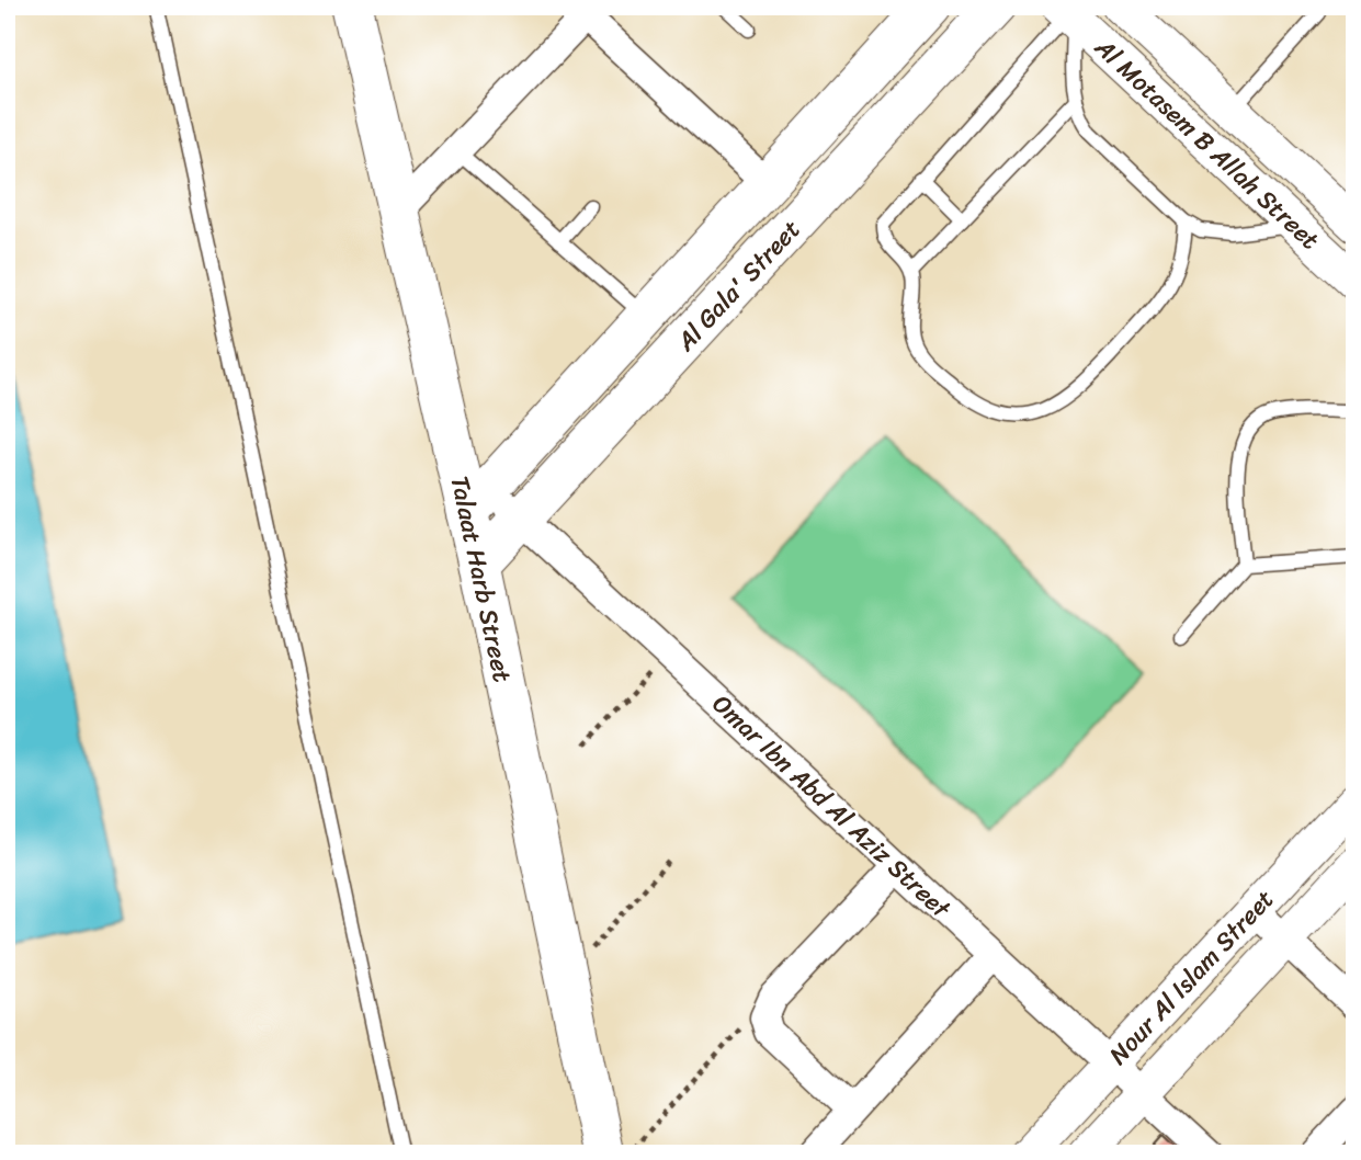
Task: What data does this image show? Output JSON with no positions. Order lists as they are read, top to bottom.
{
  "streets": {
    "main road": ["Al Gala' Street", "Talaat Harb Street"],
    "street": ["Al Motasem B Allah Street", "Omar Ibn Abd Al Aziz Street", "Nour Al Islam Street"]
  },
  "crossings": [
    ["Al Gala' Street", "Talaat Harb Street"],
    ["Al Gala' Street", "Omar Ibn Abd Al Aziz Street"],
    ["Talaat Harb Street", "Omar Ibn Abd Al Aziz Street"],
    ["Omar Ibn Abd Al Aziz Street", "Nour Al Islam Street"]
  ]
}
